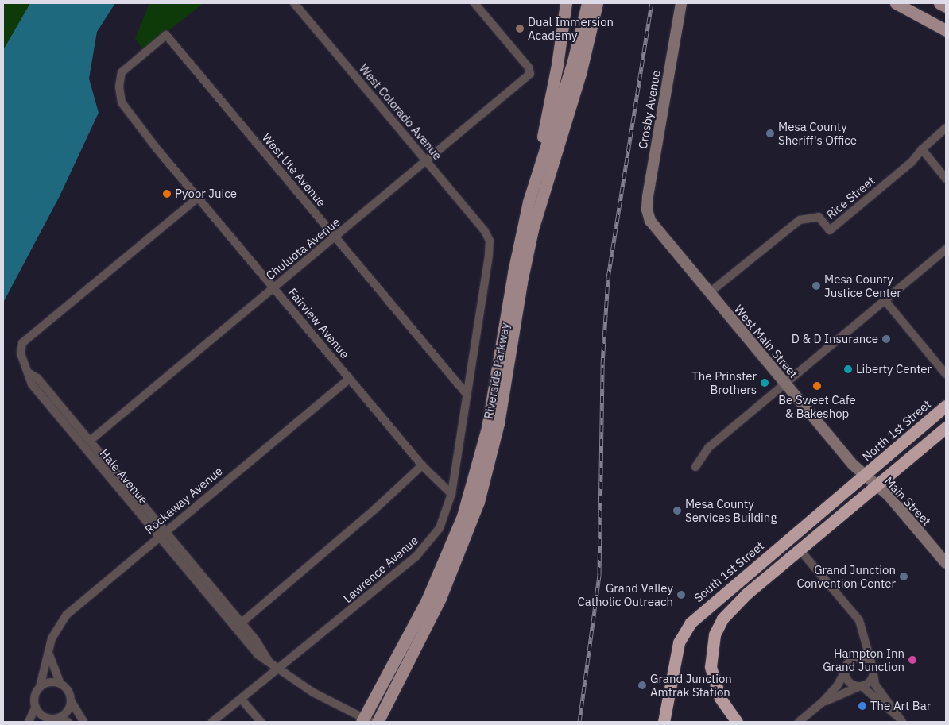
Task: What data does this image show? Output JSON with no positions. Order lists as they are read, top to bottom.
{
  "streets": {
    "highway": ["North 1st Street", "South 1st Street"],
    "main road": ["Riverside Parkway"],
    "street": [
      "Crosby Avenue",
      "West Colorado Avenue",
      "West Ute Avenue",
      "Rice Street",
      "Chuluota Avenue",
      "Fairview Avenue",
      "West Main Street",
      "Hale Avenue",
      "Rockaway Avenue",
      "Main Street",
      "Lawrence Avenue"
    ]
  },
  "crossings": [
    ["Crosby Avenue", "West Main Street"],
    ["West Colorado Avenue", "Chuluota Avenue"],
    ["West Colorado Avenue", "Lawrence Avenue"],
    ["West Ute Avenue", "Chuluota Avenue"],
    ["West Ute Avenue", "Fairview Avenue"],
    ["West Ute Avenue", "Lawrence Avenue"],
    ["Rice Street", "West Main Street"],
    ["Chuluota Avenue", "Fairview Avenue"],
    ["Chuluota Avenue", "Hale Avenue"],
    ["Fairview Avenue", "Hale Avenue"],
    ["Fairview Avenue", "Rockaway Avenue"],
    ["Fairview Avenue", "Lawrence Avenue"],
    ["West Main Street", "North 1st Street"],
    ["West Main Street", "Main Street"],
    ["West Main Street", "South 1st Street"],
    ["Riverside Parkway", "Hale Avenue"],
    ["North 1st Street", "Main Street"],
    ["North 1st Street", "South 1st Street"],
    ["Hale Avenue", "Rockaway Avenue"],
    ["Hale Avenue", "Lawrence Avenue"],
    ["Main Street", "South 1st Street"]
  ],
  "places": [
    "Dual Immersion Academy",
    "Mesa County Sheriff's Office",
    "Pyoor Juice",
    "Mesa County Justice Center",
    "D & D Insurance",
    "Liberty Center",
    "The Prinster Brothers",
    "Be Sweet Cafe & Bakeshop",
    "Mesa County Services Building",
    "Grand Junction Convention Center",
    "Grand Valley Catholic Outreach",
    "Hampton Inn Grand Junction",
    "Grand Junction Amtrak Station",
    "The Art Bar"
  ]
}
